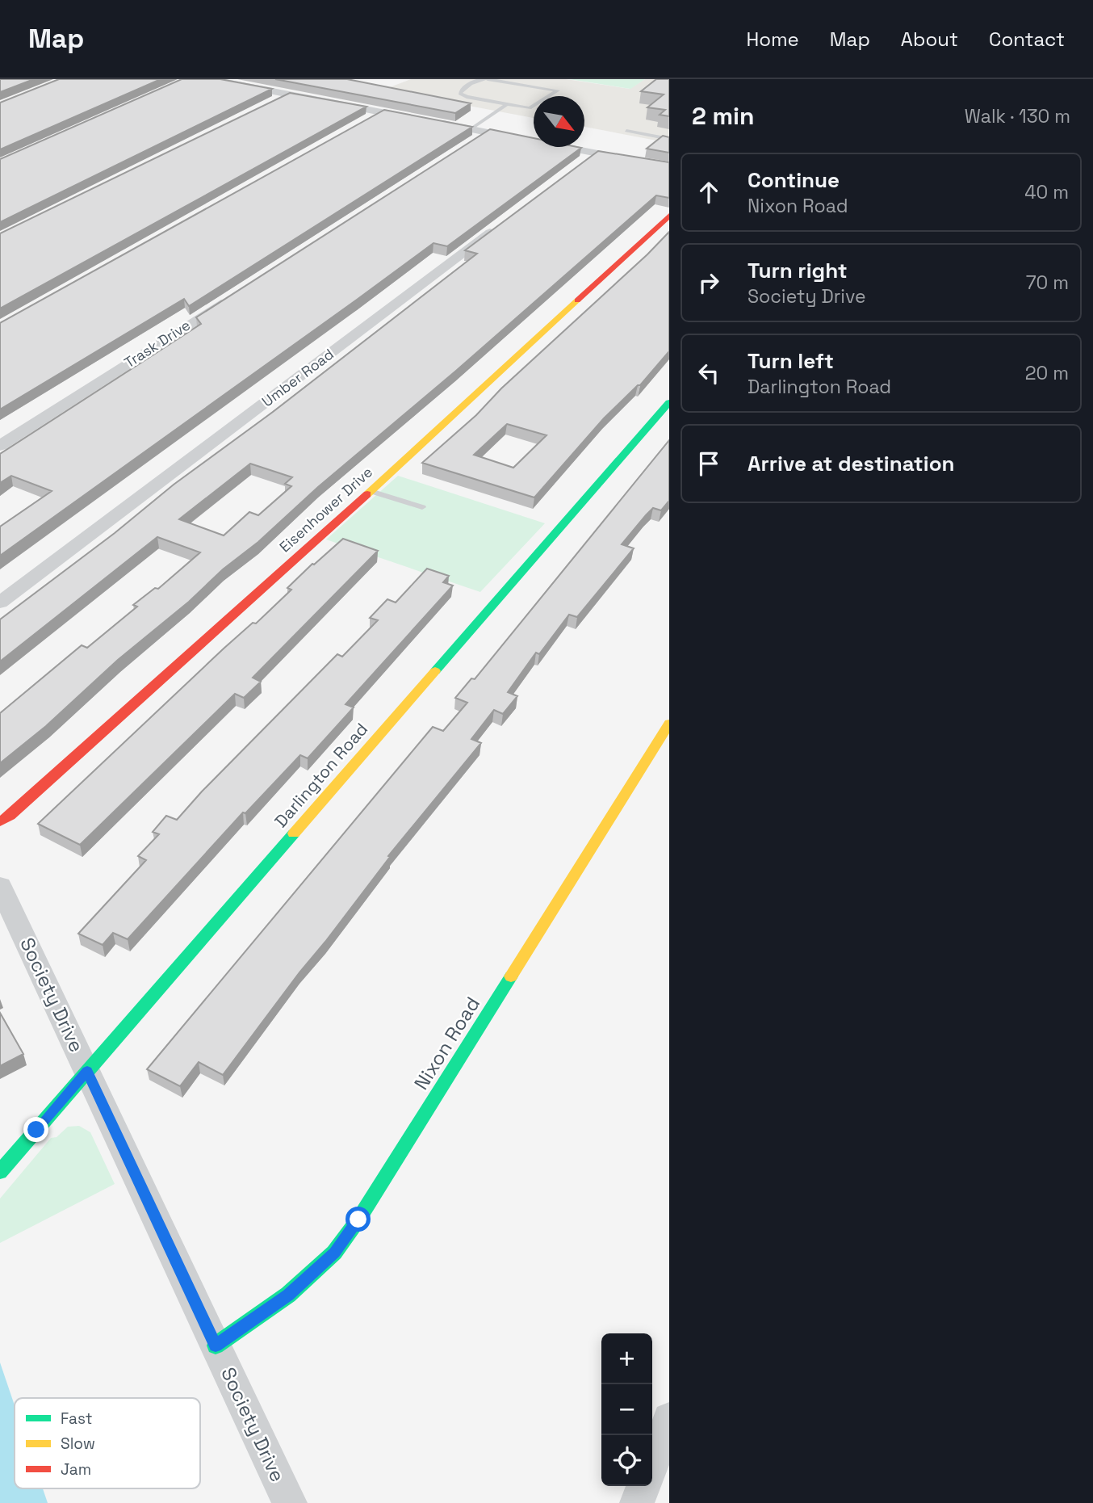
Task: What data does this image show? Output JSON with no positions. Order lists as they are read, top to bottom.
{
  "streets": {
    "street": [
      "Trask Drive",
      "Umber Road",
      "Eisenhower Drive",
      "Darlington Road",
      "Society Drive",
      "Nixon Road"
    ]
  },
  "crossings": [
    ["Darlington Road", "Society Drive"],
    ["Society Drive", "Nixon Road"]
  ],
  "legend": ["Fast", "Slow", "Jam"],
  "north": "bottom right",
  "page": {
    "header": "Map",
    "nav": [
      "Home",
      "Map",
      "About",
      "Contact"
    ],
    "heading": ["2 min", "Walk · 130 m"],
    "list": [
      ["Continue", "Nixon Road", "40 m"],
      ["Turn right", "Society Drive", "70 m"],
      ["Turn left", "Darlington Road", "20 m"],
      "Arrive at destination"
    ],
    "map_buttons": ["+", "−"]
  }
}
